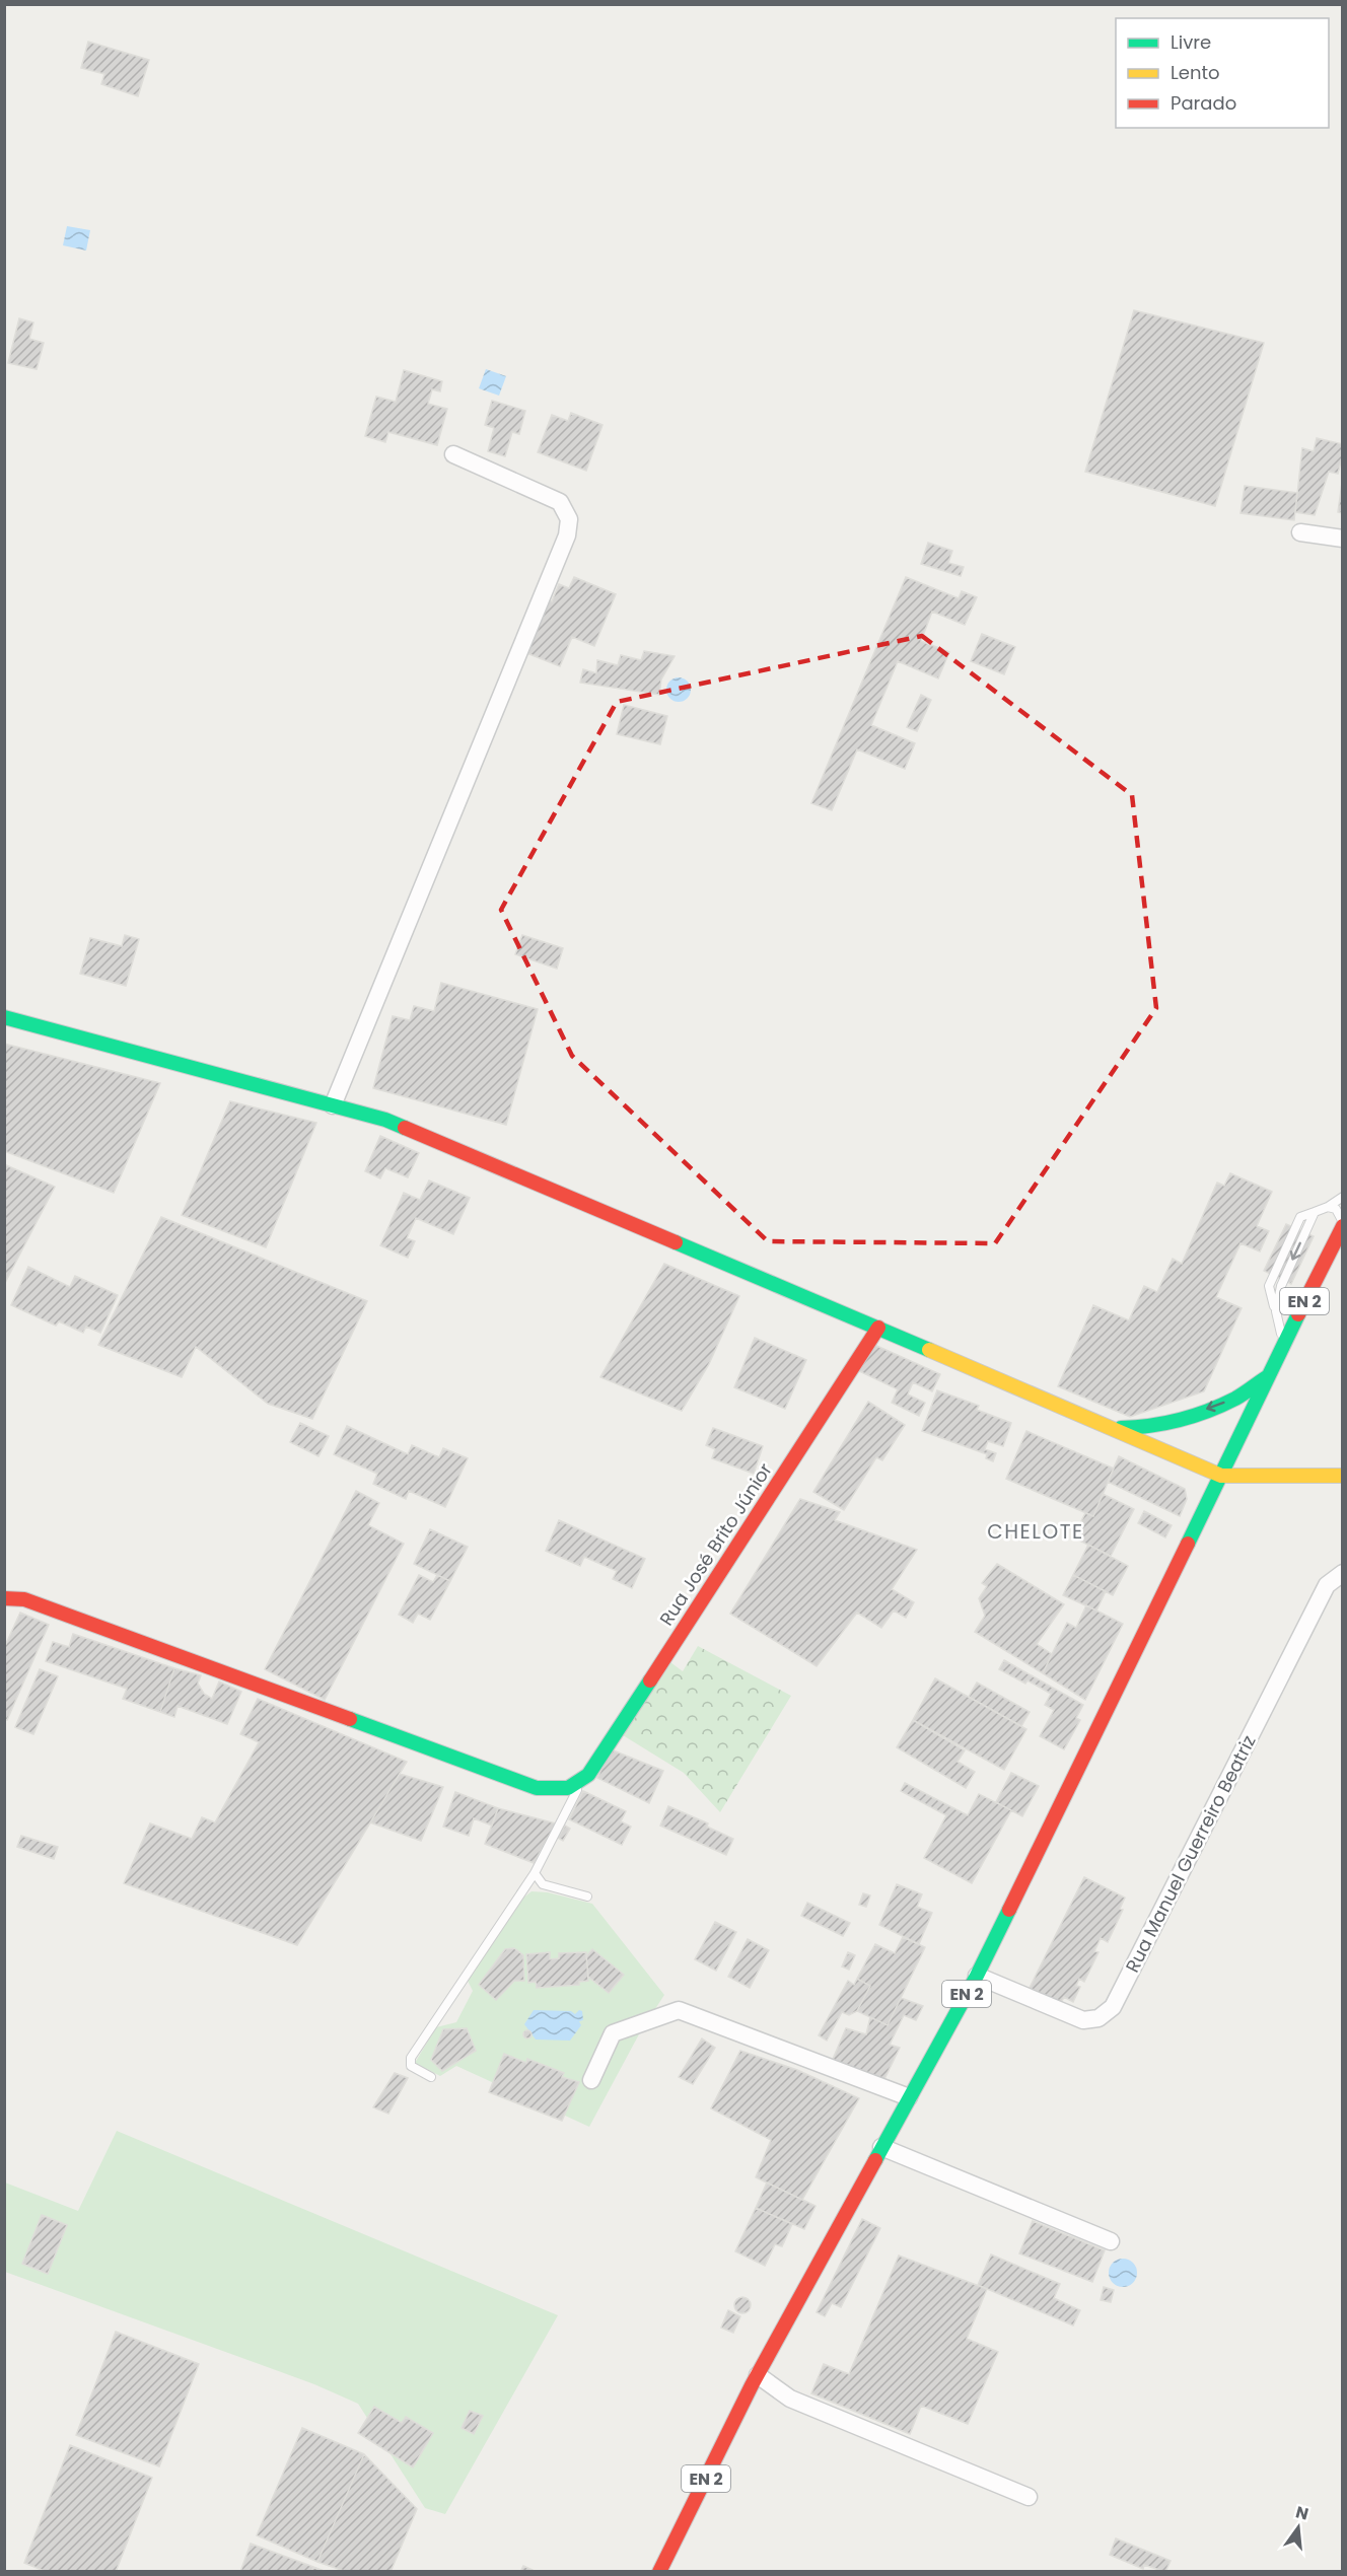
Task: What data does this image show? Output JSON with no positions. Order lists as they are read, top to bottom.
{
  "streets": {
    "street": ["EN 2", "Rua José Brito Júnior", "Rua Manuel Guerreiro Beatriz"]
  },
  "crossings": [
    ["EN 2", "Rua Manuel Guerreiro Beatriz"]
  ],
  "districts": ["CHELOTE"],
  "legend": ["Livre", "Lento", "Parado"],
  "north": "top"
}
